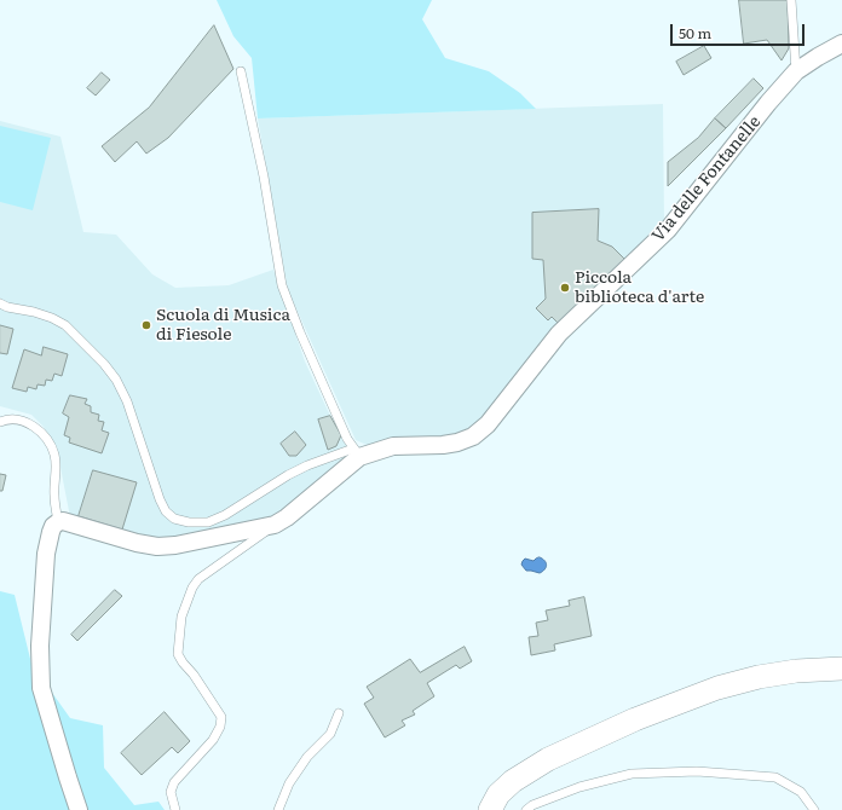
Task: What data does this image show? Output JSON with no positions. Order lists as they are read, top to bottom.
{
  "streets": {
    "street": ["Via delle Fontanelle"]
  },
  "places": ["Piccola biblioteca d'arte", "Scuola di Musica di Fiesole"],
  "scale_bar": "50 m"
}
